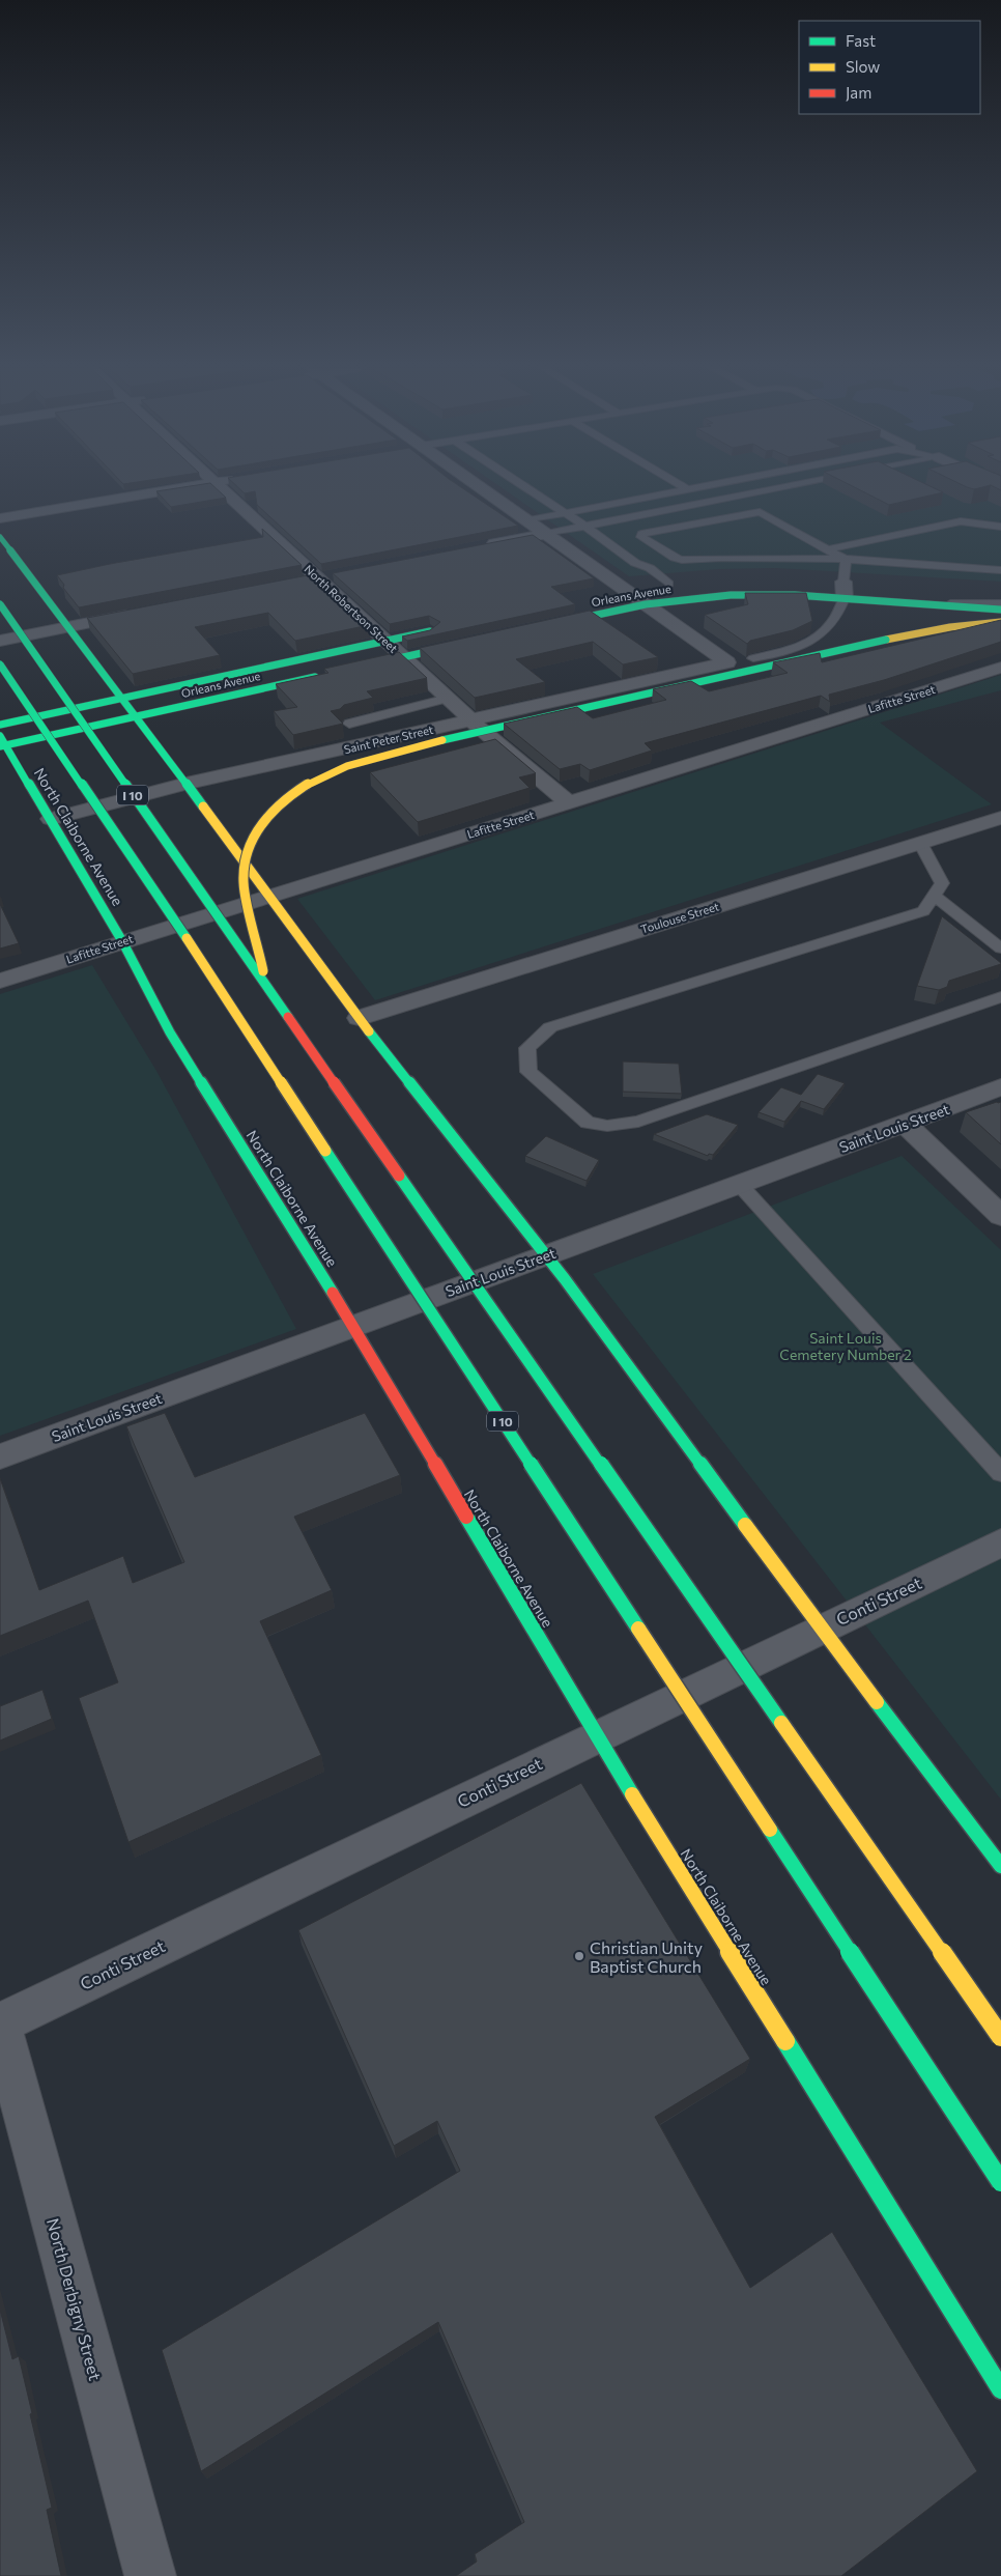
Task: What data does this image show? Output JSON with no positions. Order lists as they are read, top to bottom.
{
  "streets": {
    "main road": ["Orleans Avenue", "I 10", "North Claiborne Avenue"],
    "street": [
      "North Robertson Street",
      "Lafitte Street",
      "Saint Peter Street",
      "Toulouse Street",
      "Saint Louis Street",
      "Conti Street",
      "North Derbigny Street"
    ]
  },
  "crossings": [
    ["Orleans Avenue", "North Robertson Street"],
    ["Orleans Avenue", "Saint Peter Street"],
    ["Orleans Avenue", "North Claiborne Avenue"],
    ["North Robertson Street", "Lafitte Street"],
    ["North Robertson Street", "Saint Peter Street"],
    ["Lafitte Street", "North Claiborne Avenue"],
    ["Saint Peter Street", "North Claiborne Avenue"],
    ["North Claiborne Avenue", "Saint Louis Street"],
    ["North Claiborne Avenue", "Conti Street"],
    ["Conti Street", "North Derbigny Street"]
  ],
  "parks": ["Saint Louis Cemetery Number 2"],
  "places": ["Christian Unity Baptist Church"],
  "legend": ["Fast", "Slow", "Jam"]
}
